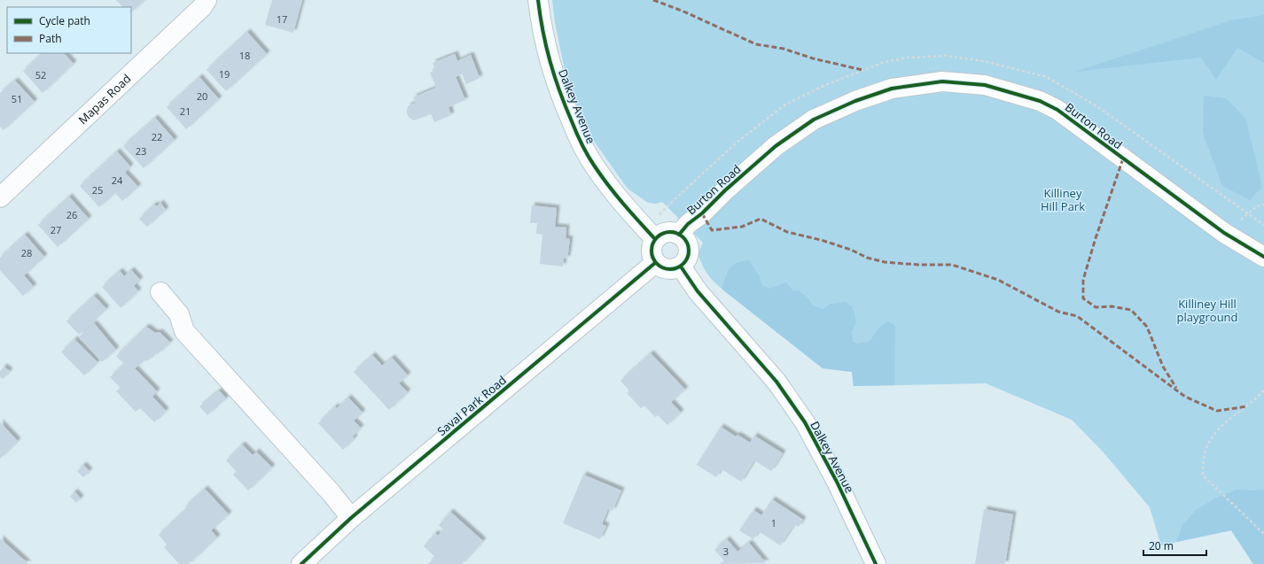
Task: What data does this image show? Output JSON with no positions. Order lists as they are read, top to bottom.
{
  "streets": {
    "street": [
      "Mapas Road",
      "Dalkey Avenue",
      "Burton Road",
      "Saval Park Road"
    ]
  },
  "crossings": [
    ["Dalkey Avenue", "Burton Road"],
    ["Dalkey Avenue", "Saval Park Road"],
    ["Burton Road", "Saval Park Road"]
  ],
  "parks": ["Killiney Hill Park", "Killiney Hill playground"],
  "house_numbers": [
    "17",
    "18",
    "19",
    "52",
    "20",
    "51",
    "21",
    "22",
    "23",
    "24",
    "25",
    "26",
    "27",
    "28",
    "1",
    "3"
  ],
  "legend": ["Cycle path", "Path"],
  "scale_bar": "20 m"
}
